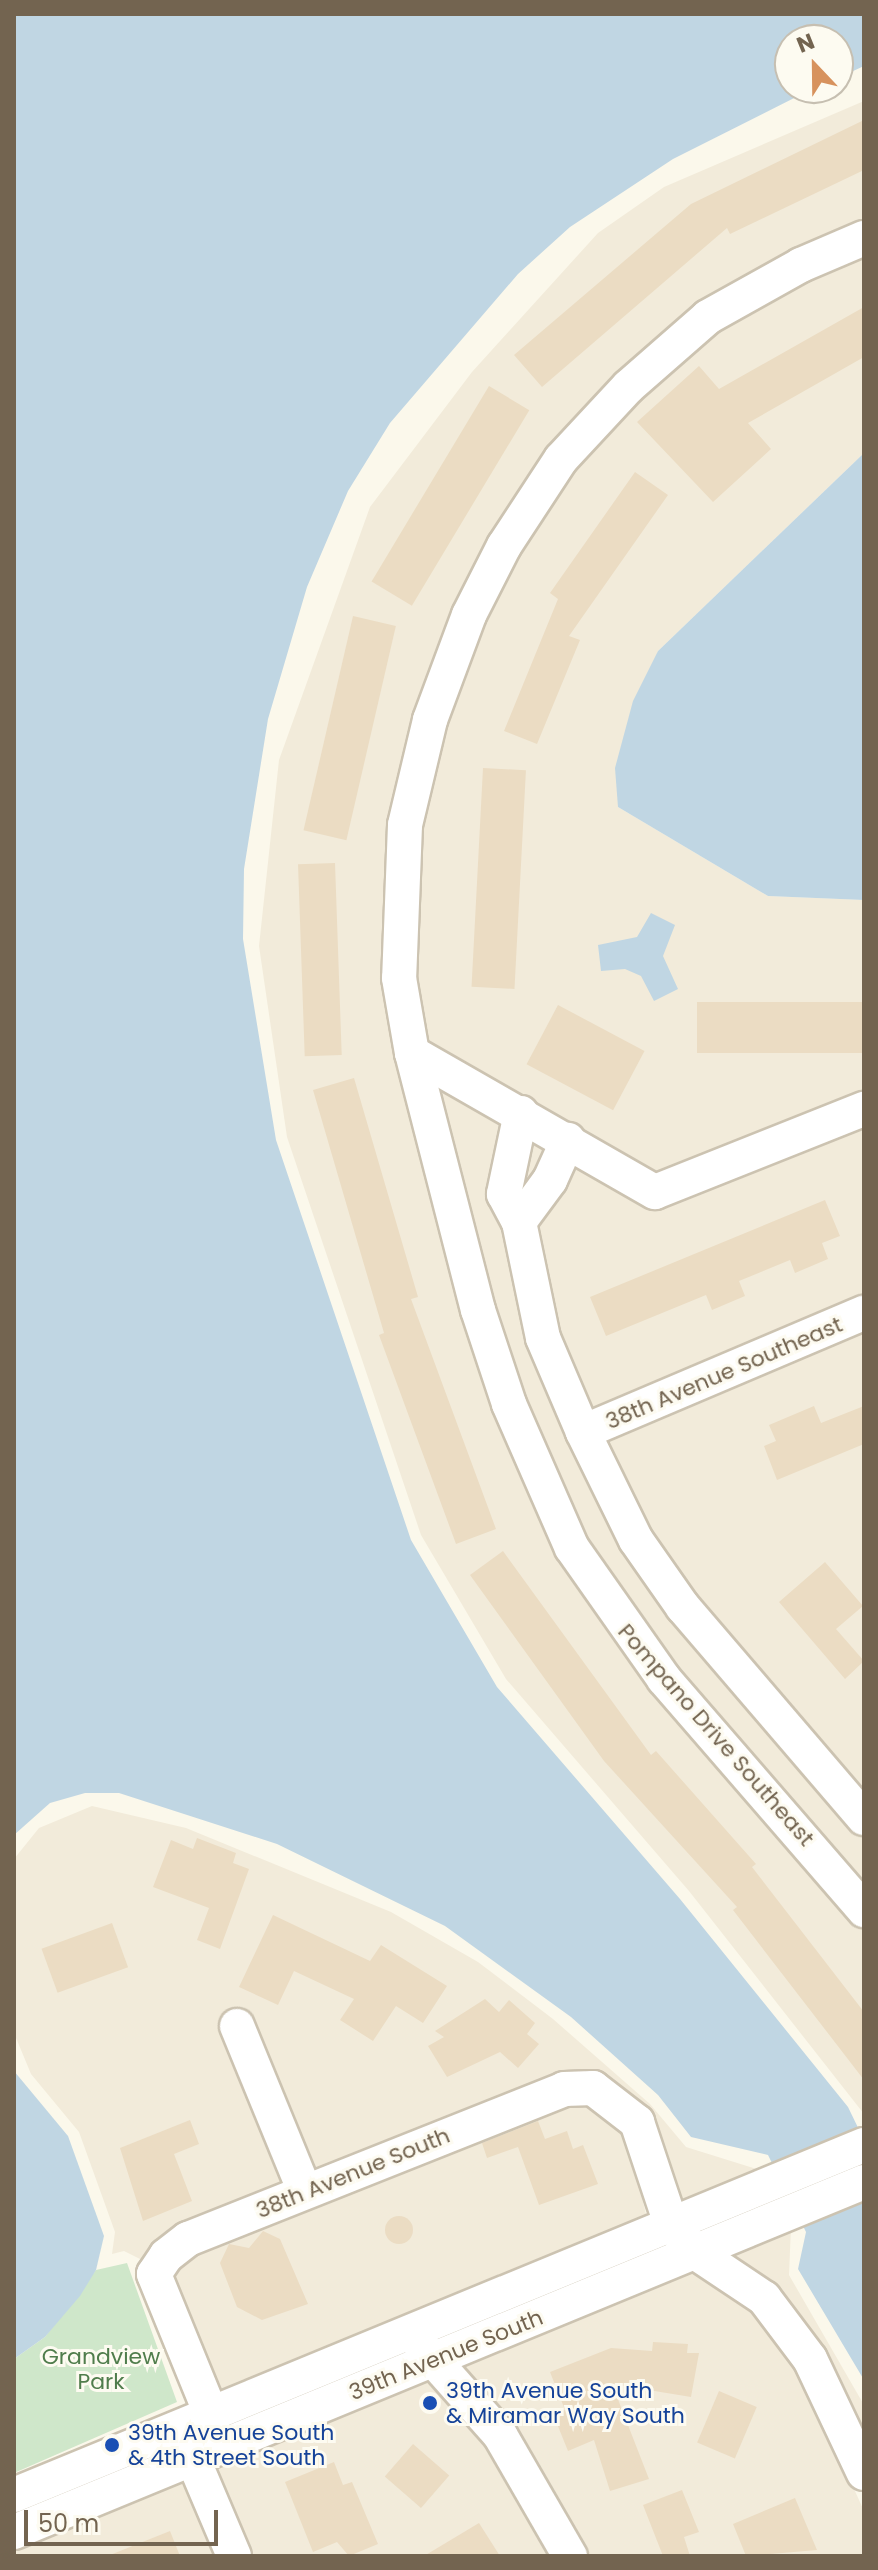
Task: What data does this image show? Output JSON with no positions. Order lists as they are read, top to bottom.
{
  "streets": {
    "street": [
      "38th Avenue Southeast",
      "Pompano Drive Southeast",
      "38th Avenue South",
      "39th Avenue South"
    ]
  },
  "crossings": [
    ["38th Avenue South", "39th Avenue South"]
  ],
  "parks": ["Grandview Park"],
  "places": ["39th Avenue South & Miramar Way South", "39th Avenue South & 4th Street South"],
  "scale_bar": "50 m",
  "north": "top"
}
